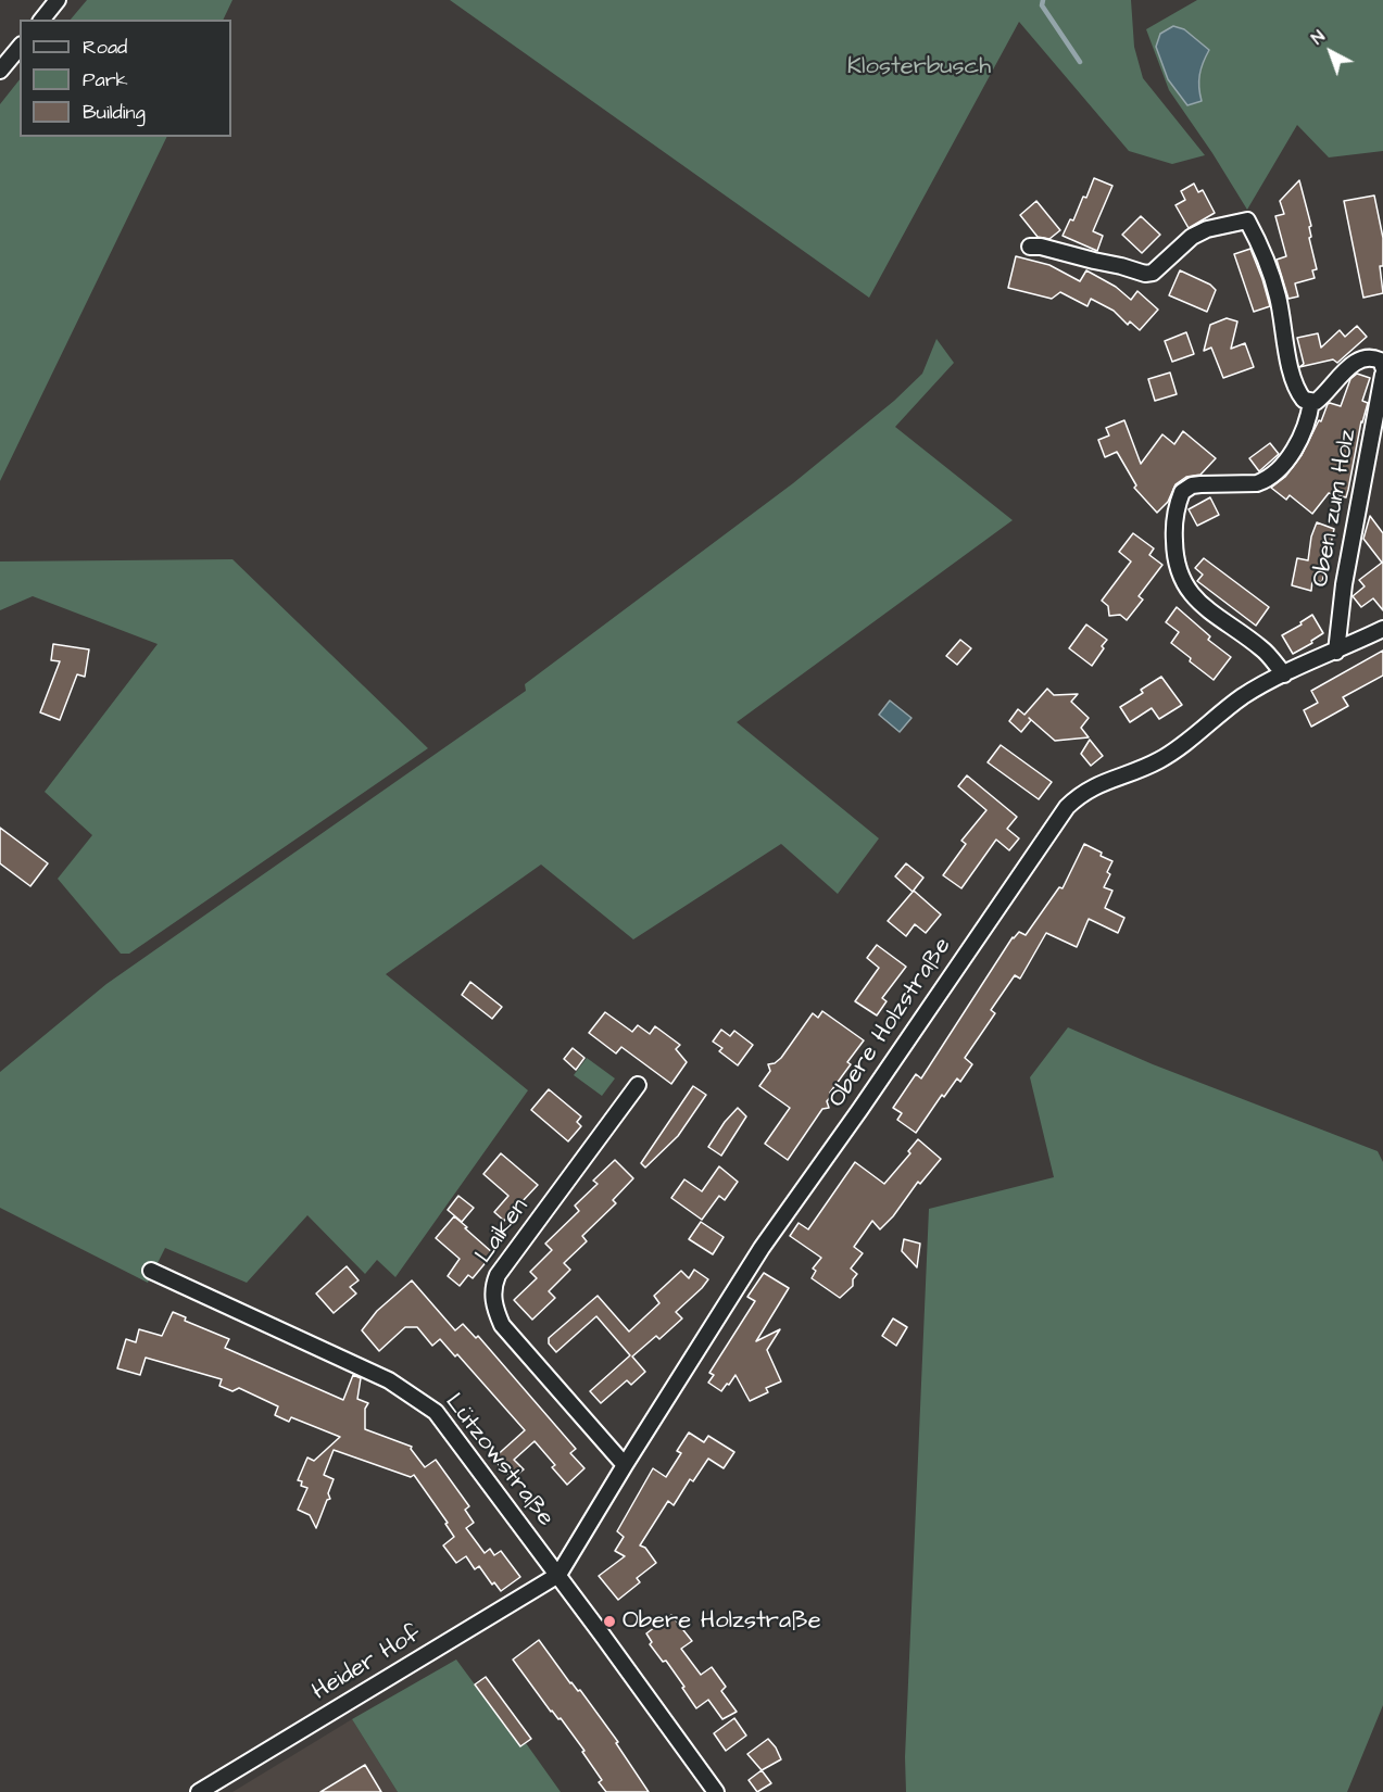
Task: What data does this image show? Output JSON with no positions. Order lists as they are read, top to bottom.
{
  "streets": {
    "street": [
      "Oben zum Holz",
      "Obere Holzstraße",
      "Laiken",
      "Lützowstraße",
      "Heider Hof"
    ]
  },
  "crossings": [
    ["Oben zum Holz", "Obere Holzstraße"],
    ["Obere Holzstraße", "Laiken"],
    ["Obere Holzstraße", "Lützowstraße"],
    ["Obere Holzstraße", "Heider Hof"],
    ["Lützowstraße", "Heider Hof"]
  ],
  "parks": ["Klosterbusch"],
  "places": ["Obere Holzstraße"],
  "legend": ["Road", "Park", "Building"],
  "north": "top left"
}
